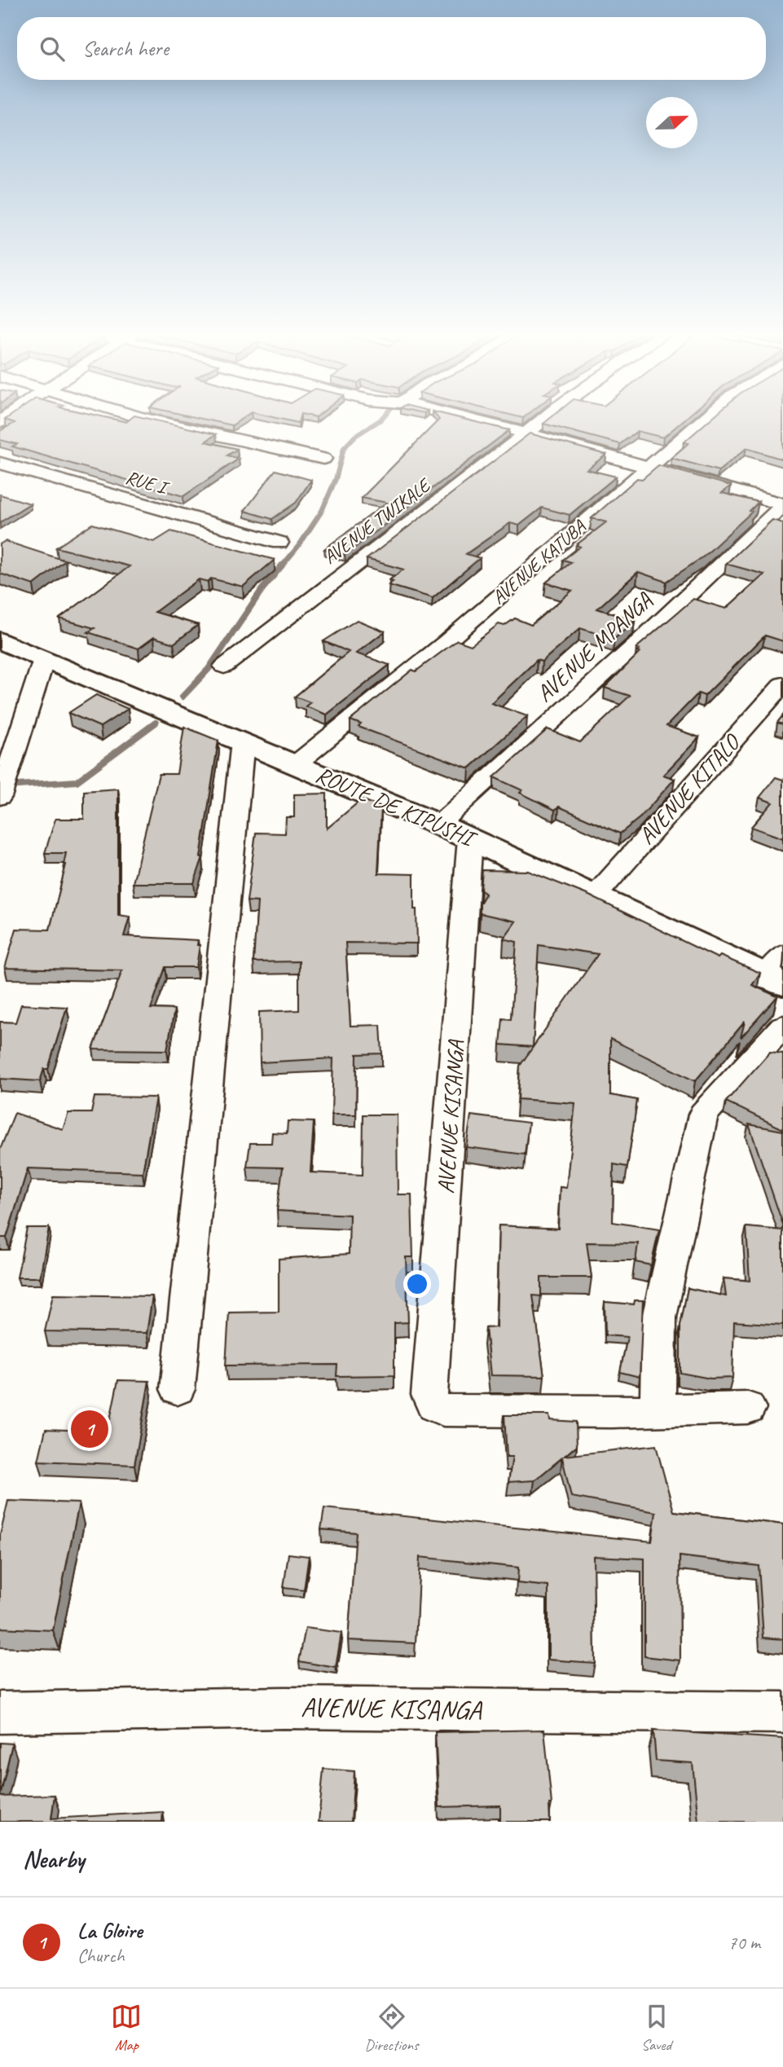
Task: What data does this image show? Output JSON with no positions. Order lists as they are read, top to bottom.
{
  "streets": {
    "highway": ["ROUTE DE KIPUSHI"],
    "street": [
      "RUE I",
      "AVENUE TWIKALE",
      "AVENUE KATUBA",
      "AVENUE MPANGA",
      "AVENUE KITALO",
      "AVENUE KISANGA"
    ]
  },
  "crossings": [
    ["AVENUE KATUBA", "ROUTE DE KIPUSHI"],
    ["AVENUE MPANGA", "ROUTE DE KIPUSHI"],
    ["AVENUE KITALO", "ROUTE DE KIPUSHI"],
    ["ROUTE DE KIPUSHI", "AVENUE KISANGA"]
  ],
  "north": "right",
  "page": {
    "search": "Search here",
    "pins": "1",
    "heading": "Nearby",
    "list": [
      {
        "mark": "1",
        "name": "La Gloire",
        "note": "Church",
        "value": "70 m"
      }
    ],
    "nav": ["Map", "Directions", "Saved"]
  }
}
